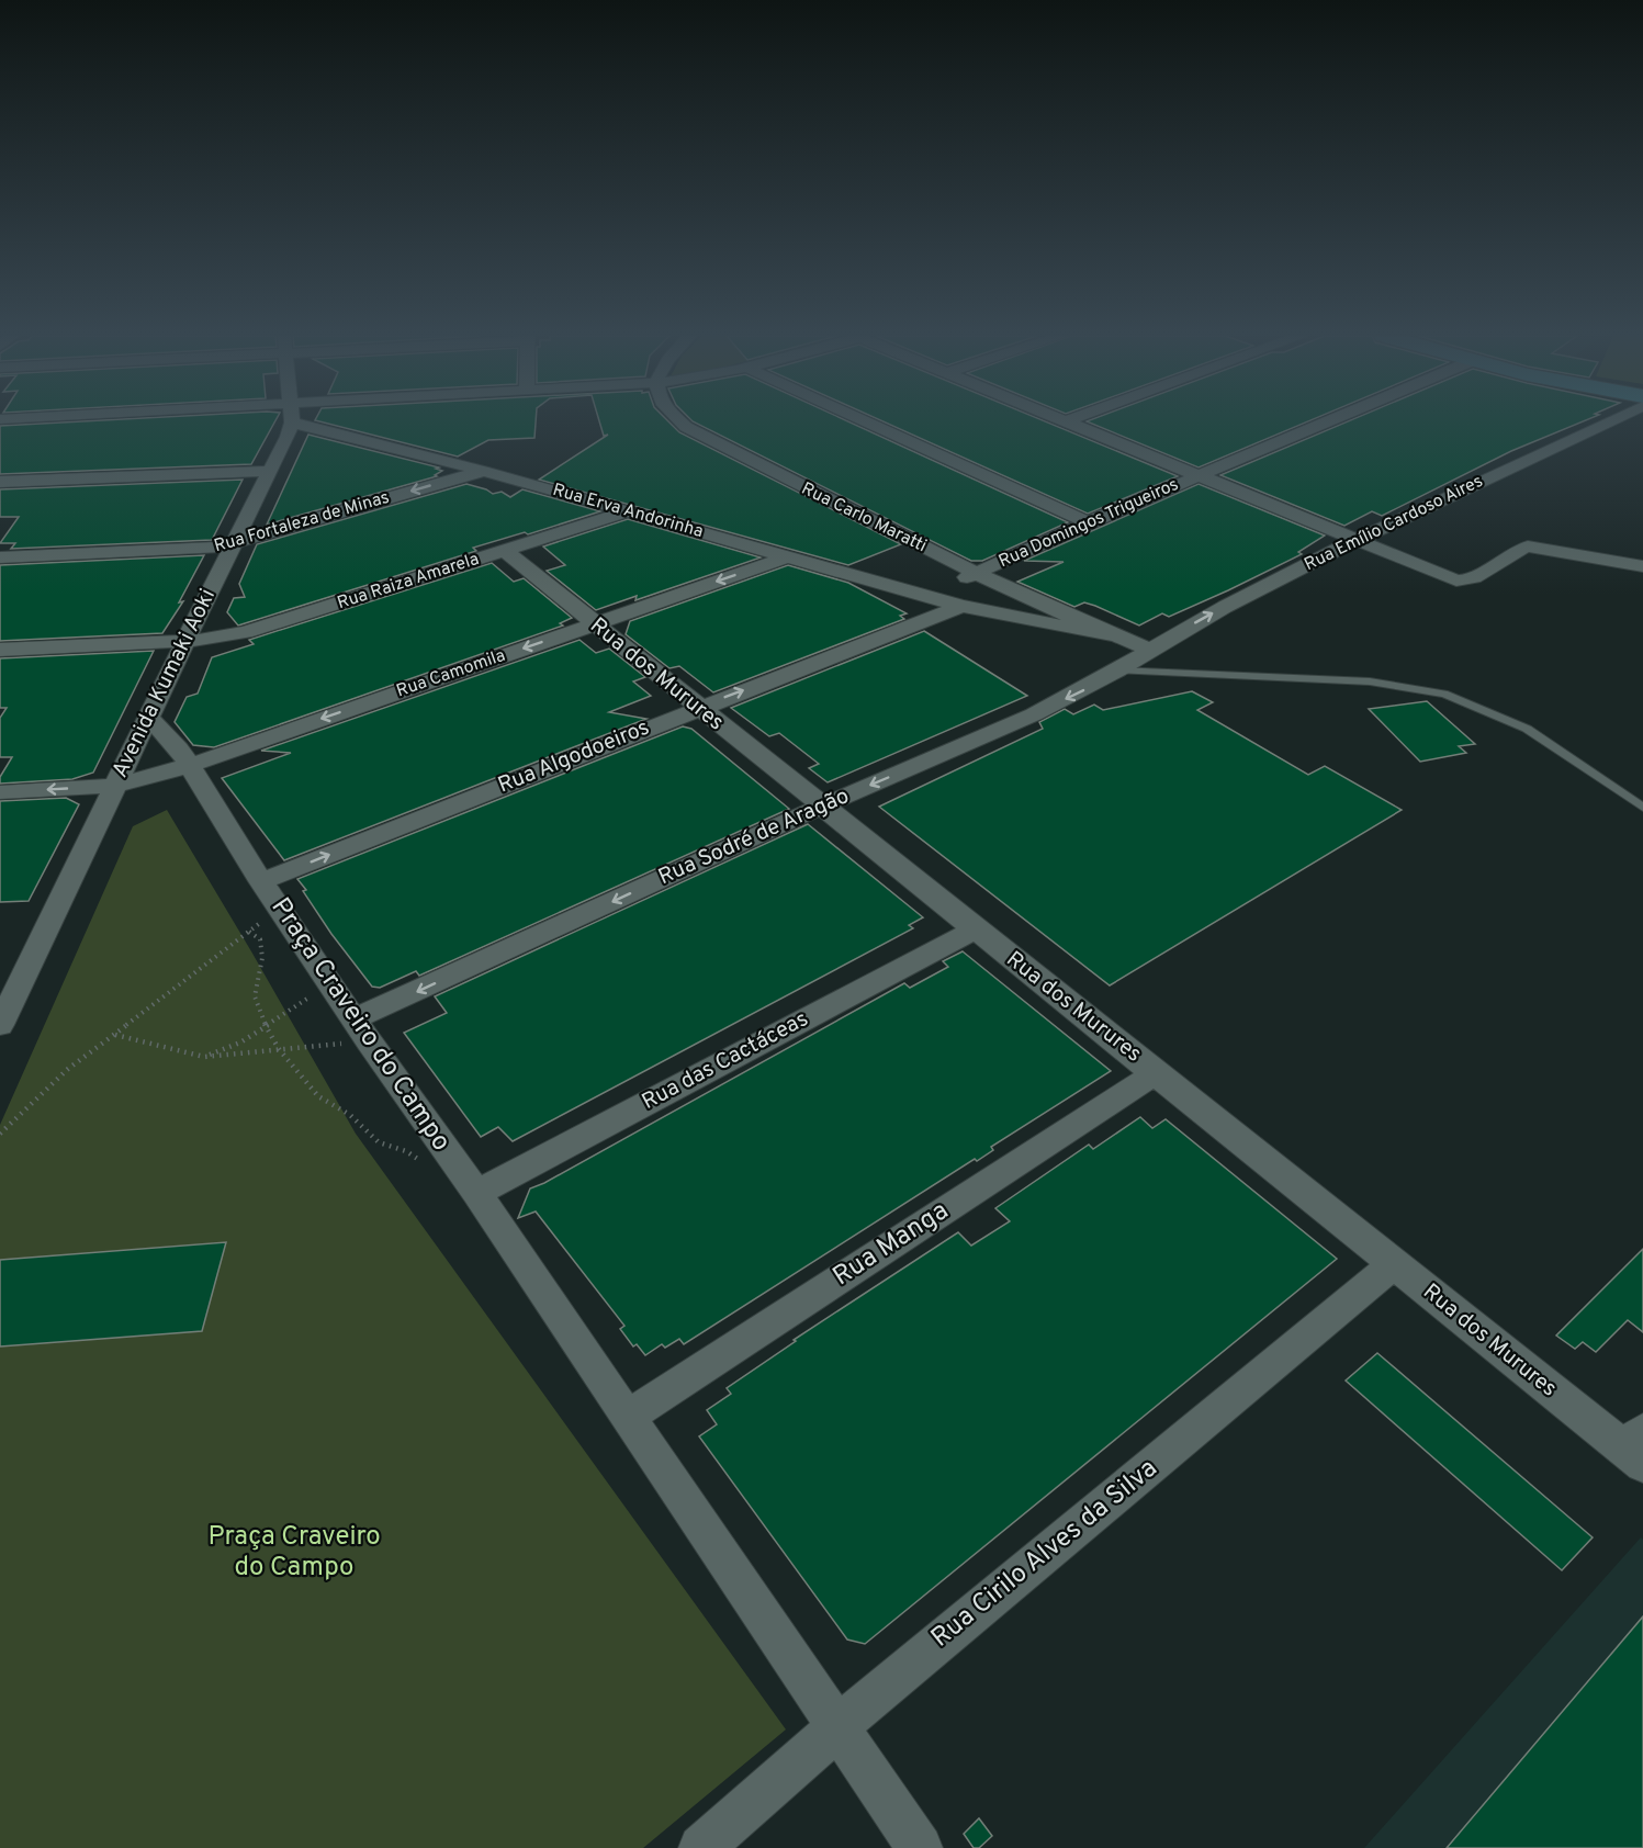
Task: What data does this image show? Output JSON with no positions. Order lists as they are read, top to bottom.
{
  "streets": {
    "street": [
      "Rua Erva Andorinha",
      "Rua Carlo Maratti",
      "Rua Fortaleza de Minas",
      "Rua Domingos Trigueiros",
      "Rua Emílio Cardoso Aires",
      "Rua Raiza Amarela",
      "Rua Camomila",
      "Rua dos Murures",
      "Avenida Kumaki Aoki",
      "Rua Algodoeiros",
      "Rua Sodré de Aragão",
      "Praça Craveiro do Campo",
      "Rua das Cactáceas",
      "Rua Manga",
      "Rua Cirilo Alves da Silva"
    ]
  },
  "crossings": [
    ["Rua Erva Andorinha", "Rua Fortaleza de Minas"],
    ["Rua Erva Andorinha", "Rua Domingos Trigueiros"],
    ["Rua Erva Andorinha", "Rua Raiza Amarela"],
    ["Rua Erva Andorinha", "Rua Camomila"],
    ["Rua Erva Andorinha", "Rua Algodoeiros"],
    ["Rua Carlo Maratti", "Rua Domingos Trigueiros"],
    ["Rua Carlo Maratti", "Rua Emílio Cardoso Aires"],
    ["Rua Carlo Maratti", "Rua Sodré de Aragão"],
    ["Rua Fortaleza de Minas", "Avenida Kumaki Aoki"],
    ["Rua Emílio Cardoso Aires", "Rua Sodré de Aragão"],
    ["Rua Raiza Amarela", "Rua dos Murures"],
    ["Rua Raiza Amarela", "Avenida Kumaki Aoki"],
    ["Rua Camomila", "Rua dos Murures"],
    ["Rua Camomila", "Avenida Kumaki Aoki"],
    ["Rua Camomila", "Praça Craveiro do Campo"],
    ["Rua dos Murures", "Rua Algodoeiros"],
    ["Rua dos Murures", "Rua Sodré de Aragão"],
    ["Rua dos Murures", "Rua das Cactáceas"],
    ["Rua dos Murures", "Rua Manga"],
    ["Rua dos Murures", "Rua Cirilo Alves da Silva"],
    ["Avenida Kumaki Aoki", "Praça Craveiro do Campo"],
    ["Rua Algodoeiros", "Praça Craveiro do Campo"],
    ["Rua Sodré de Aragão", "Praça Craveiro do Campo"],
    ["Praça Craveiro do Campo", "Rua das Cactáceas"],
    ["Praça Craveiro do Campo", "Rua Manga"],
    ["Praça Craveiro do Campo", "Rua Cirilo Alves da Silva"]
  ],
  "one_way": [
    "Rua Fortaleza de Minas",
    "Rua Emílio Cardoso Aires",
    "Rua Camomila",
    "Rua Algodoeiros",
    "Rua Sodré de Aragão"
  ],
  "parks": ["Praça Craveiro do Campo"]
}
